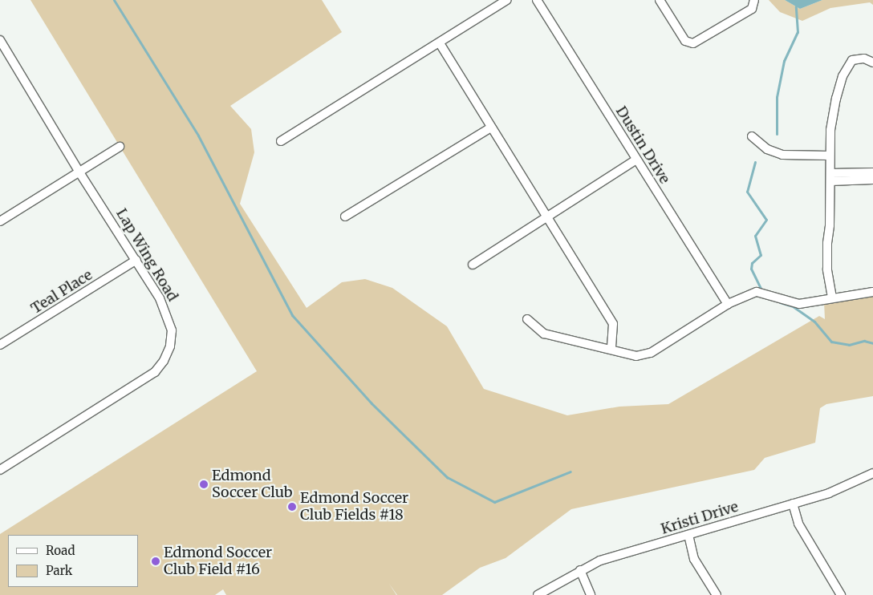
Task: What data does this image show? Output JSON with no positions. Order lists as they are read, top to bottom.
{
  "streets": {
    "street": [
      "Dustin Drive",
      "Lap Wing Road",
      "Teal Place",
      "Kristi Drive"
    ]
  },
  "crossings": [
    ["Lap Wing Road", "Teal Place"]
  ],
  "places": ["Edmond Soccer Club", "Edmond Soccer Club Fields #18", "Edmond Soccer Club Field #16"],
  "legend": ["Road", "Park"]
}
